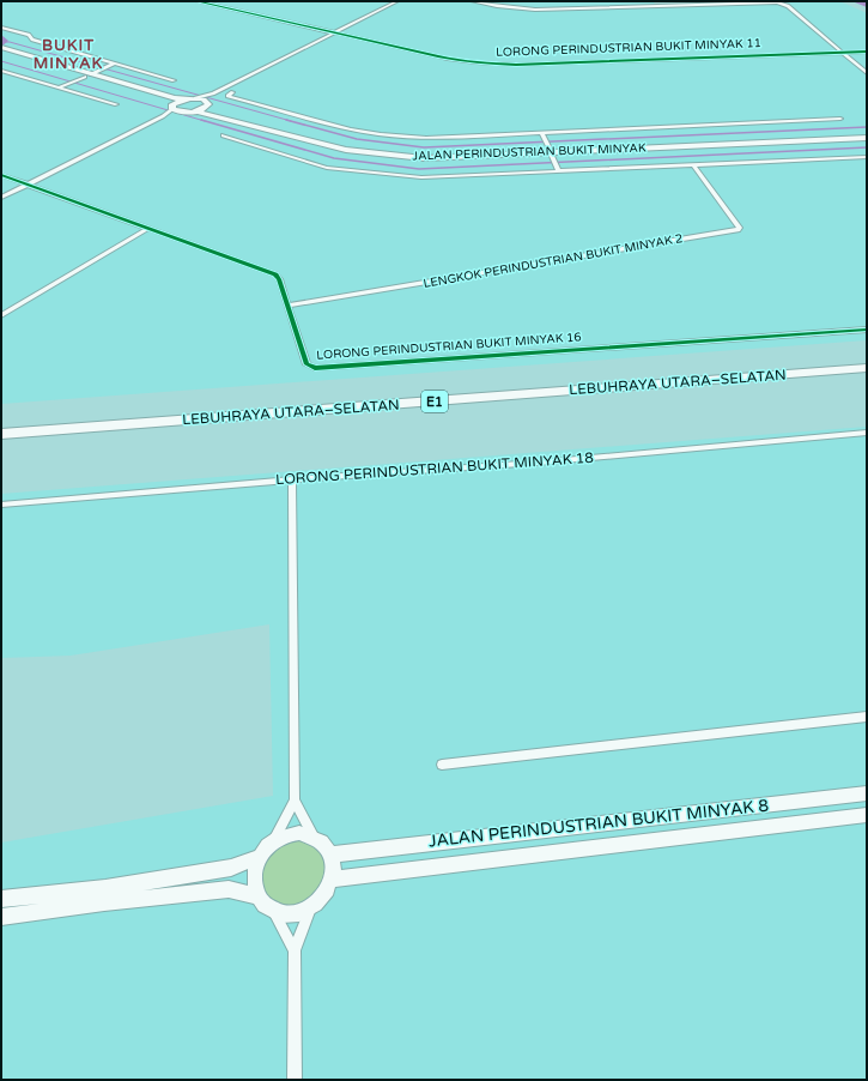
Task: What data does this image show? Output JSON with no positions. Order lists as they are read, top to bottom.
{
  "streets": {
    "highway": ["LEBUHRAYA UTARA–SELATAN", "E1"],
    "main road": ["JALAN PERINDUSTRIAN BUKIT MINYAK", "JALAN PERINDUSTRIAN BUKIT MINYAK 8"],
    "street": [
      "LORONG PERINDUSTRIAN BUKIT MINYAK 11",
      "LENGKOK PERINDUSTRIAN BUKIT MINYAK 2",
      "LORONG PERINDUSTRIAN BUKIT MINYAK 16",
      "LORONG PERINDUSTRIAN BUKIT MINYAK 18"
    ]
  },
  "crossings": [
    ["JALAN PERINDUSTRIAN BUKIT MINYAK", "LENGKOK PERINDUSTRIAN BUKIT MINYAK 2"],
    ["LENGKOK PERINDUSTRIAN BUKIT MINYAK 2", "LORONG PERINDUSTRIAN BUKIT MINYAK 16"]
  ],
  "districts": ["BUKIT MINYAK"]
}
